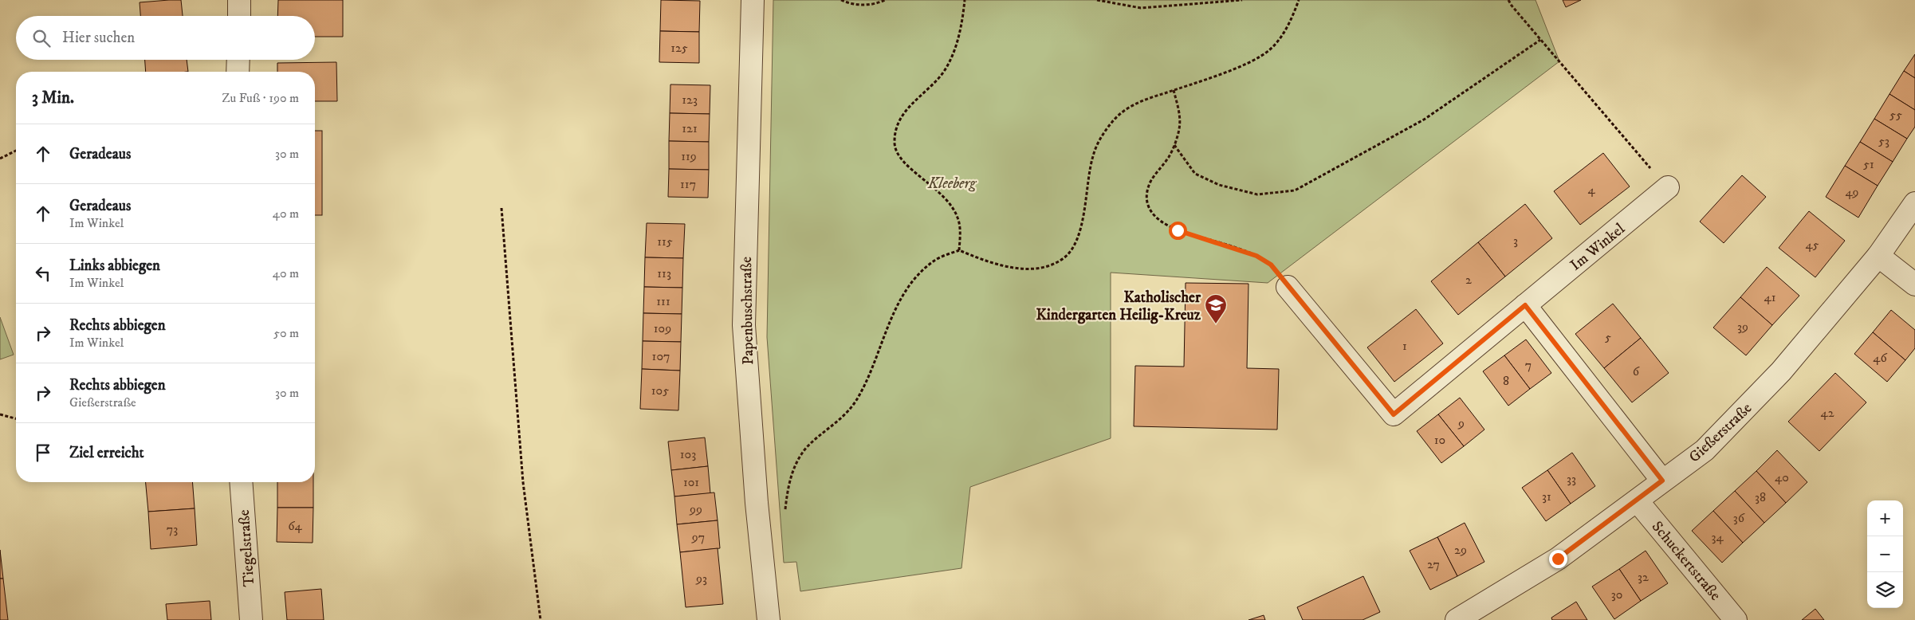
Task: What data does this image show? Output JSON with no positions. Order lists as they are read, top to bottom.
{
  "streets": {
    "street": [
      "Im Winkel",
      "Papenbuschstraße",
      "Gießerstraße",
      "Tiegelstraße",
      "Schuckertstraße"
    ]
  },
  "crossings": [
    ["Gießerstraße", "Schuckertstraße"]
  ],
  "parks": ["Kleeberg"],
  "places": {
    "school or university": ["Katholischer Kindergarten Heilig-Kreuz"]
  },
  "house_numbers": [
    "125",
    "123",
    "55",
    "121",
    "53",
    "119",
    "51",
    "117",
    "4",
    "49",
    "3",
    "115",
    "45",
    "113",
    "2",
    "41",
    "111",
    "39",
    "109",
    "5",
    "1",
    "107",
    "46",
    "7",
    "6",
    "8",
    "105",
    "42",
    "9",
    "10",
    "103",
    "40",
    "33",
    "101",
    "31",
    "38",
    "99",
    "36",
    "64",
    "73",
    "97",
    "34",
    "29",
    "27",
    "32",
    "93",
    "30"
  ],
  "page": {
    "search": "Hier suchen",
    "heading": ["3 Min.", "Zu Fuß · 190 m"],
    "list": [
      ["Geradeaus", "30 m"],
      ["Geradeaus", "Im Winkel", "40 m"],
      ["Links abbiegen", "Im Winkel", "40 m"],
      ["Rechts abbiegen", "Im Winkel", "50 m"],
      ["Rechts abbiegen", "Gießerstraße", "30 m"],
      "Ziel erreicht"
    ],
    "map_buttons": ["+", "−"]
  }
}
